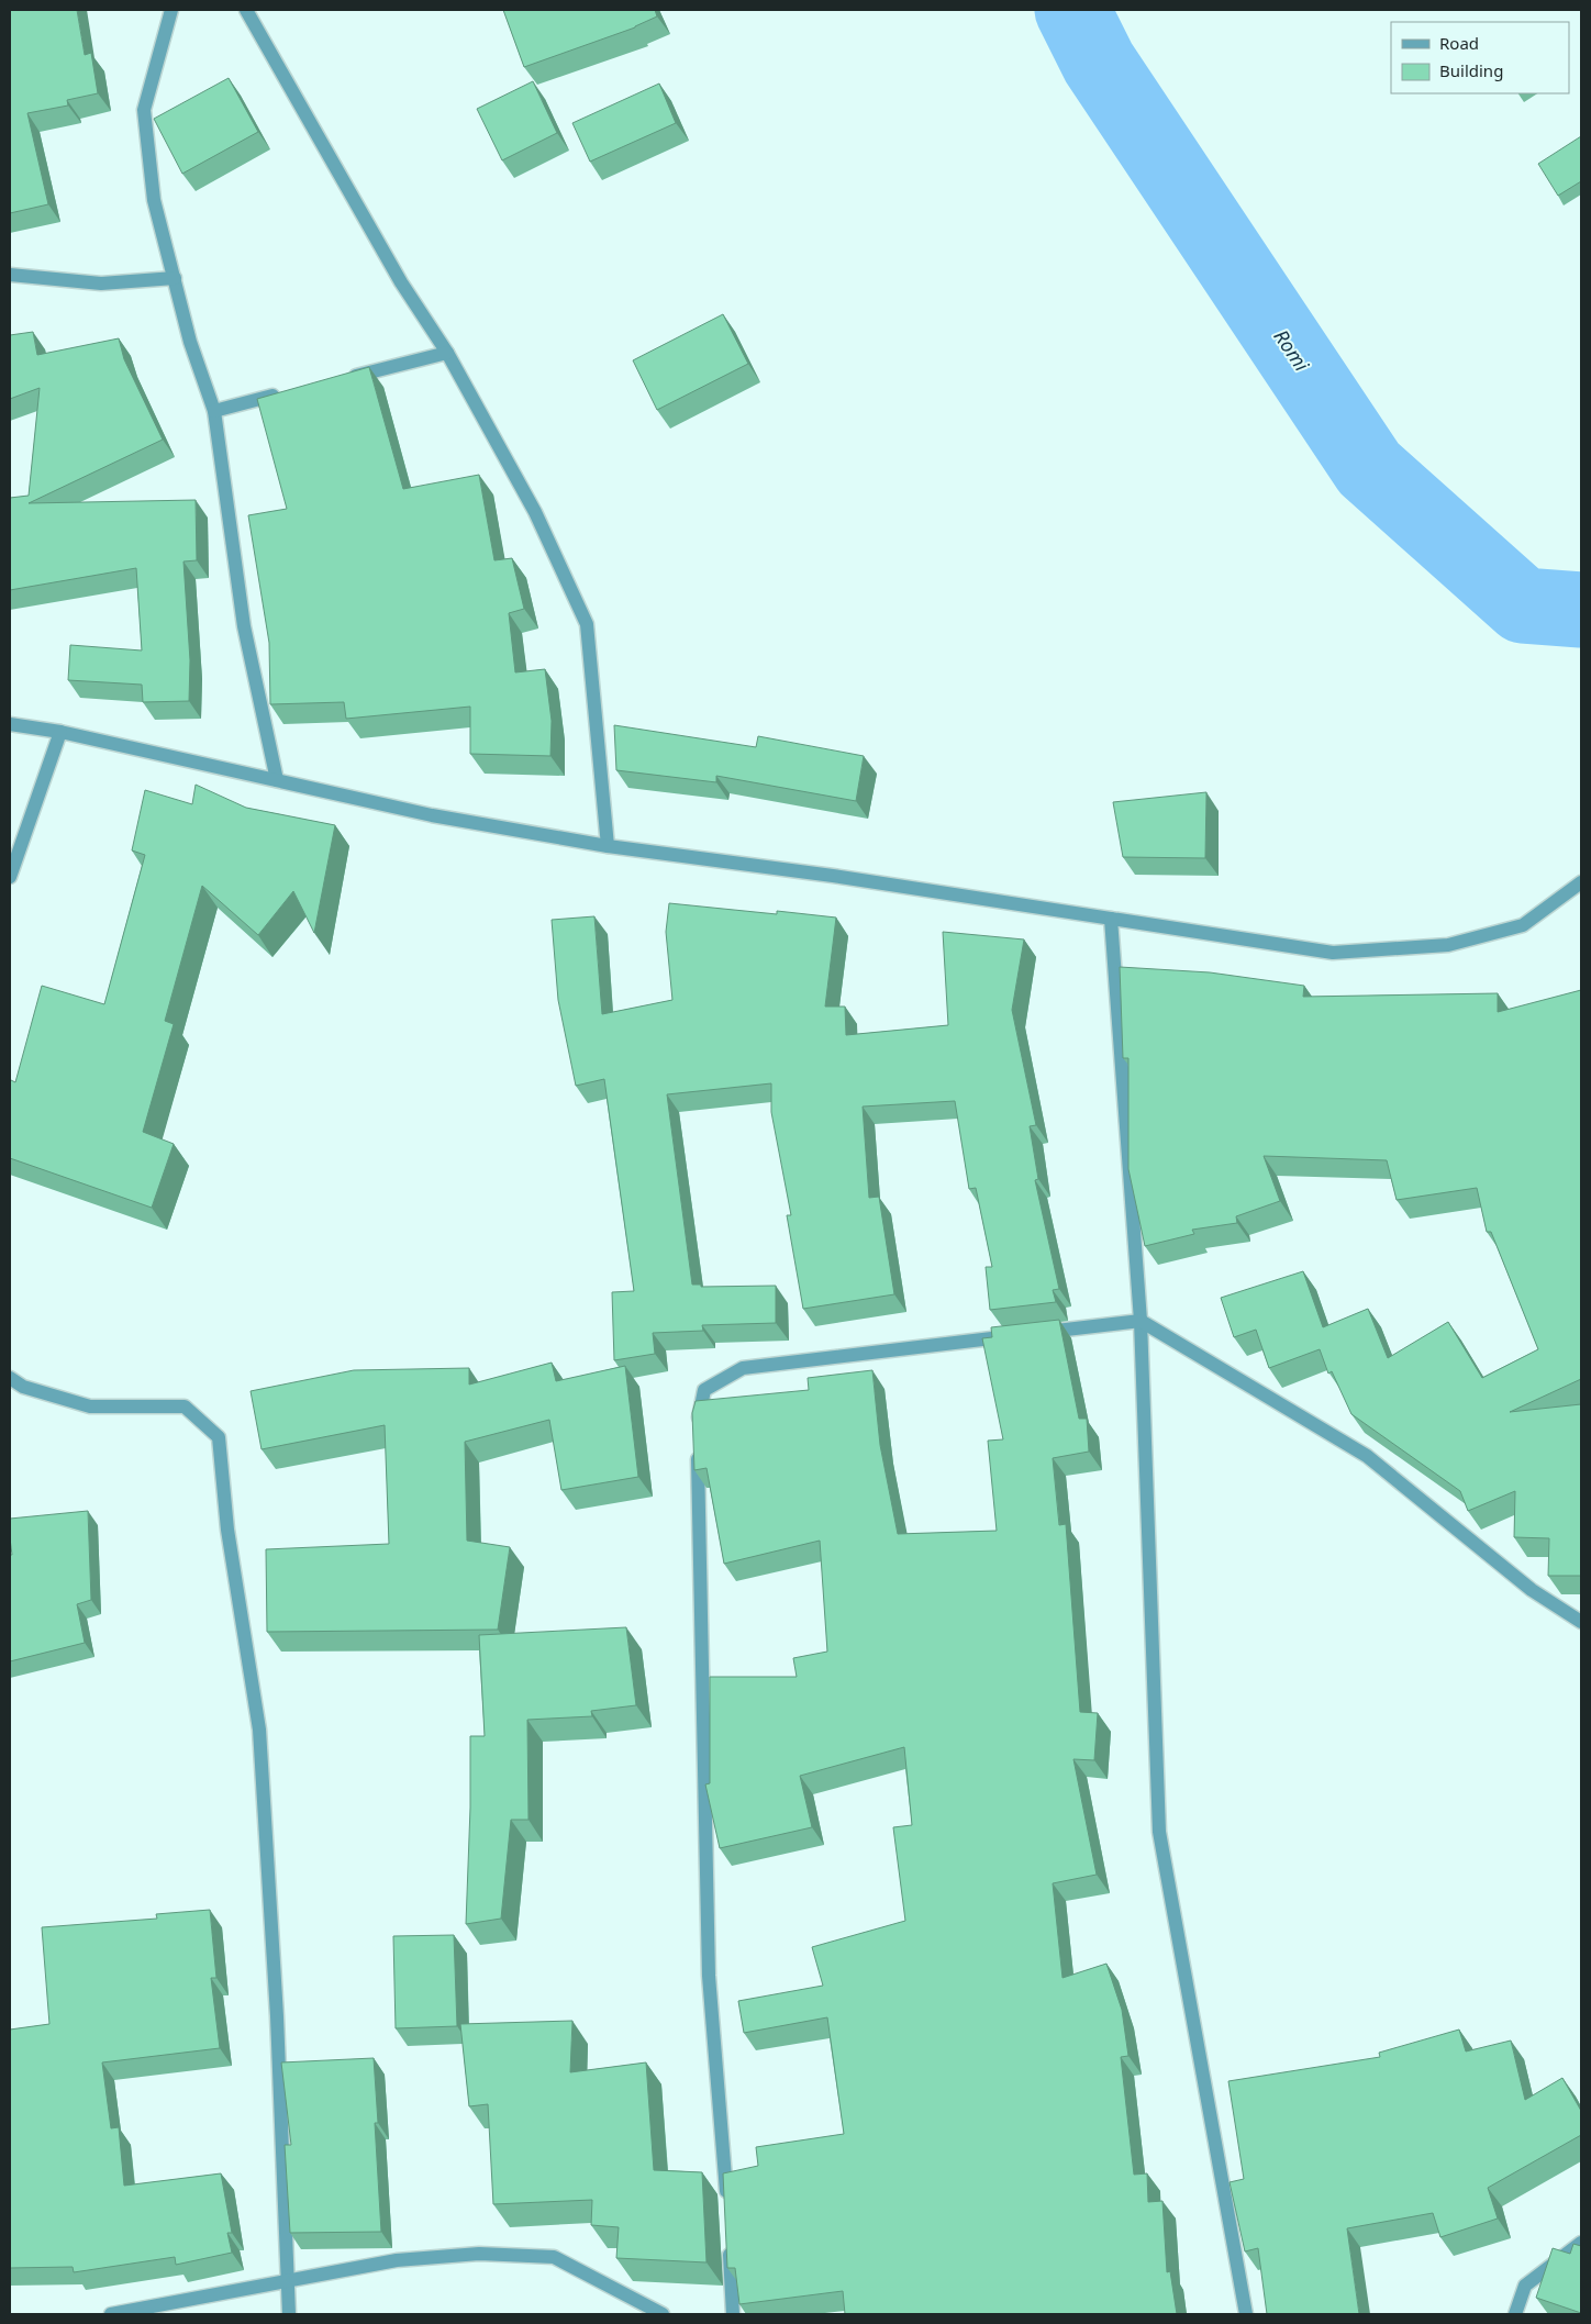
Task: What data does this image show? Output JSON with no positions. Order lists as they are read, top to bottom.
{
  "water": ["Romi"],
  "legend": ["Road", "Building"]
}
